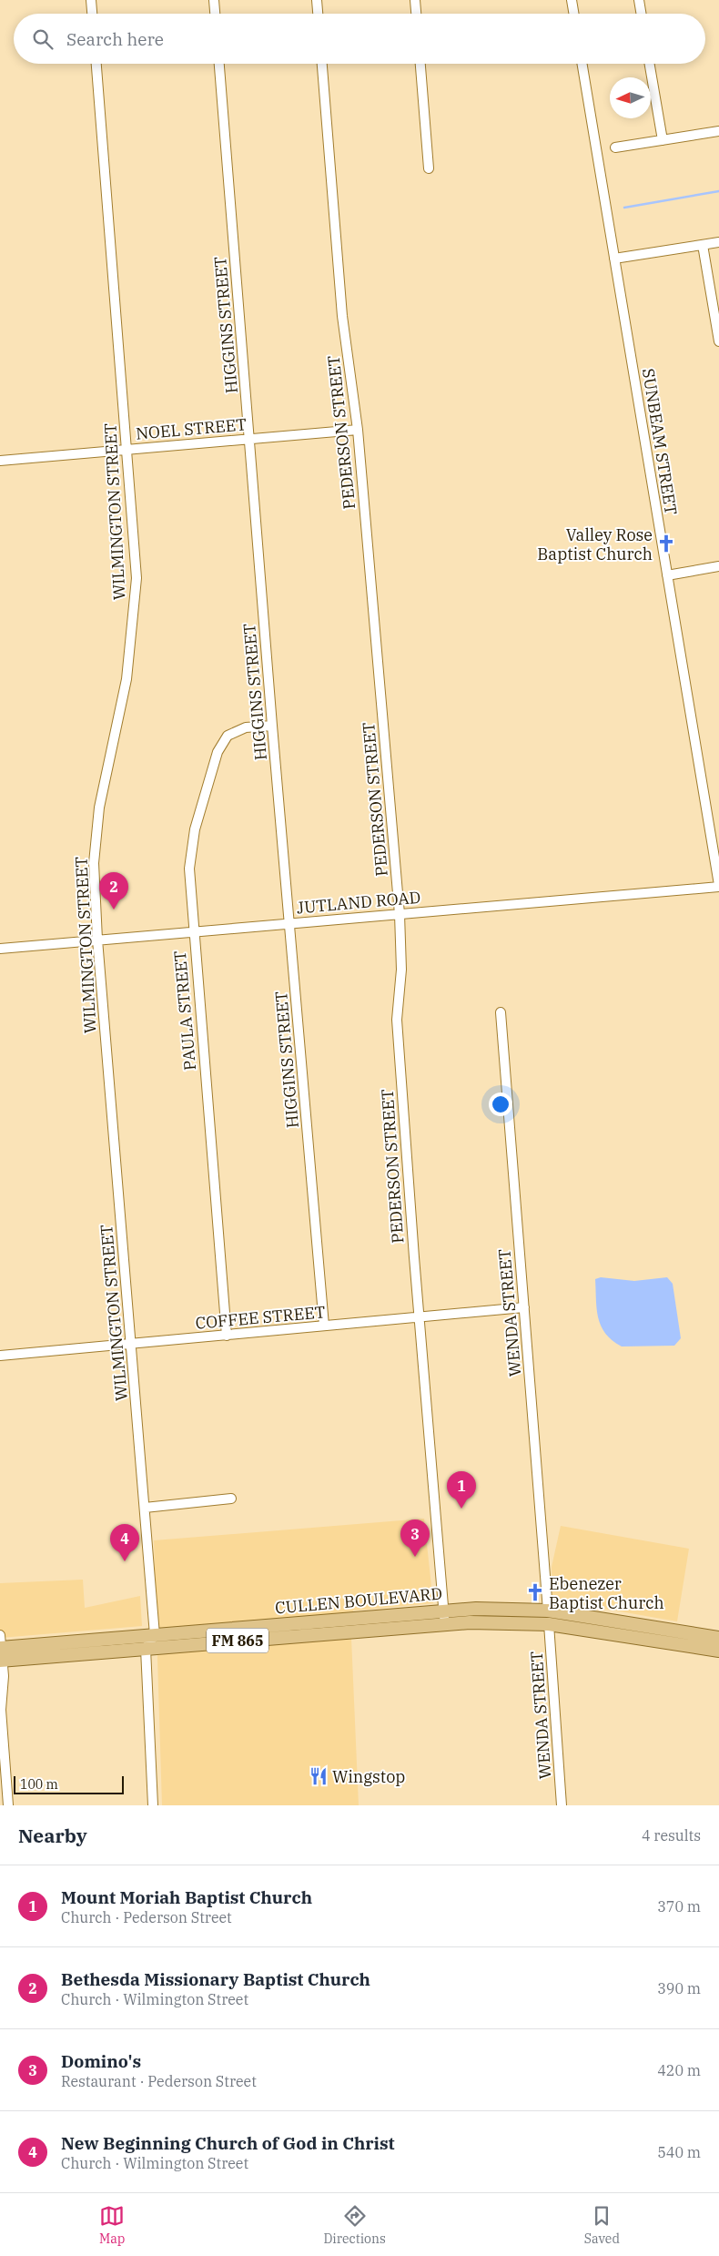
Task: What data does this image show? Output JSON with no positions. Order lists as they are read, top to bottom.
{
  "streets": {
    "main road": ["CULLEN BOULEVARD", "FM 865"],
    "street": [
      "HIGGINS STREET",
      "NOEL STREET",
      "PEDERSON STREET",
      "SUNBEAM STREET",
      "WILMINGTON STREET",
      "JUTLAND ROAD",
      "PAULA STREET",
      "WENDA STREET",
      "COFFEE STREET"
    ]
  },
  "crossings": [
    ["HIGGINS STREET", "NOEL STREET"],
    ["HIGGINS STREET", "JUTLAND ROAD"],
    ["HIGGINS STREET", "PAULA STREET"],
    ["HIGGINS STREET", "COFFEE STREET"],
    ["NOEL STREET", "PEDERSON STREET"],
    ["NOEL STREET", "WILMINGTON STREET"],
    ["PEDERSON STREET", "JUTLAND ROAD"],
    ["PEDERSON STREET", "COFFEE STREET"],
    ["PEDERSON STREET", "CULLEN BOULEVARD"],
    ["SUNBEAM STREET", "JUTLAND ROAD"],
    ["WILMINGTON STREET", "JUTLAND ROAD"],
    ["WILMINGTON STREET", "COFFEE STREET"],
    ["WILMINGTON STREET", "CULLEN BOULEVARD"],
    ["JUTLAND ROAD", "PAULA STREET"],
    ["PAULA STREET", "COFFEE STREET"],
    ["WENDA STREET", "COFFEE STREET"],
    ["WENDA STREET", "CULLEN BOULEVARD"]
  ],
  "places": {
    "church": ["Valley Rose Baptist Church", "Ebenezer Baptist Church"],
    "restaurant": ["Wingstop"]
  },
  "scale_bar": "100 m",
  "north": "left",
  "page": {
    "search": "Search here",
    "pins": [
      "2",
      "1",
      "3",
      "4"
    ],
    "scale": "100 m",
    "heading": ["Nearby", "4 results"],
    "list": [
      {
        "mark": "1",
        "name": "Mount Moriah Baptist Church",
        "note": "Church · Pederson Street",
        "value": "370 m"
      },
      {
        "mark": "2",
        "name": "Bethesda Missionary Baptist Church",
        "note": "Church · Wilmington Street",
        "value": "390 m"
      },
      {
        "mark": "3",
        "name": "Domino's",
        "note": "Restaurant · Pederson Street",
        "value": "420 m"
      },
      {
        "mark": "4",
        "name": "New Beginning Church of God in Christ",
        "note": "Church · Wilmington Street",
        "value": "540 m"
      }
    ],
    "nav": ["Map", "Directions", "Saved"]
  }
}
